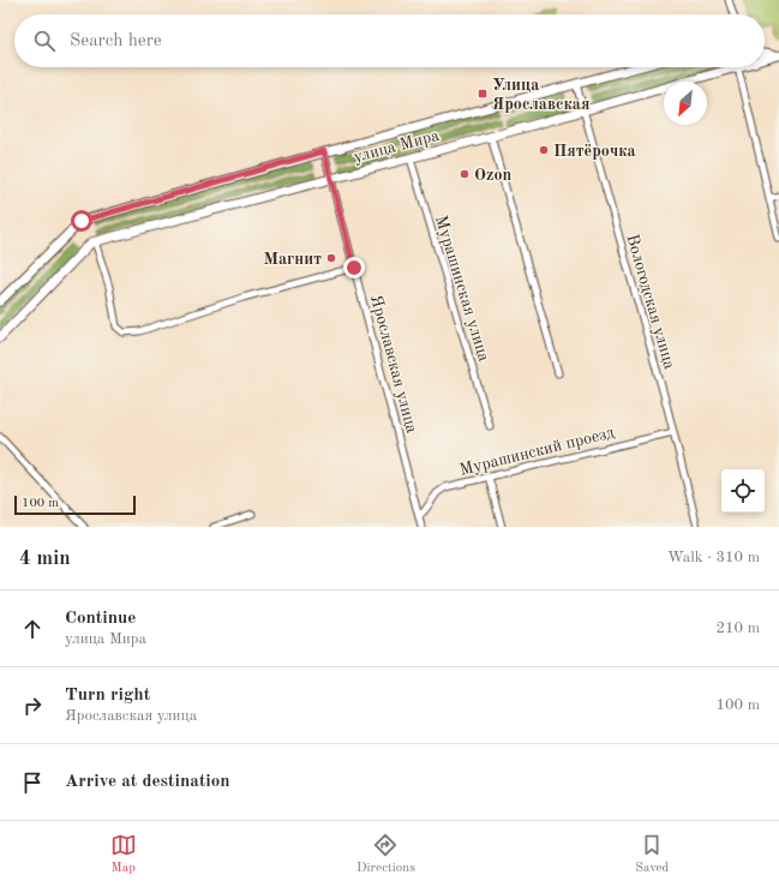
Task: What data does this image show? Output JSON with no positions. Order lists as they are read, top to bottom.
{
  "streets": {
    "street": [
      "улица Мира",
      "Мурашинская улица",
      "Вологодская улица",
      "Ярославская улица",
      "Мурашинский проезд"
    ]
  },
  "crossings": [
    ["улица Мира", "Мурашинская улица"],
    ["улица Мира", "Вологодская улица"],
    ["улица Мира", "Ярославская улица"],
    ["Вологодская улица", "Мурашинский проезд"],
    ["Ярославская улица", "Мурашинский проезд"]
  ],
  "places": {
    "transit": ["Улица Ярославская"],
    "other": ["Пятёрочка", "Ozon", "Магнит"]
  },
  "scale_bar": "100 m",
  "north": "bottom left",
  "page": {
    "search": "Search here",
    "scale": "100 m",
    "heading": ["4 min", "Walk · 310 m"],
    "list": [
      ["Continue", "улица Мира", "210 m"],
      ["Turn right", "Ярославская улица", "100 m"],
      "Arrive at destination"
    ],
    "nav": ["Map", "Directions", "Saved"]
  }
}
